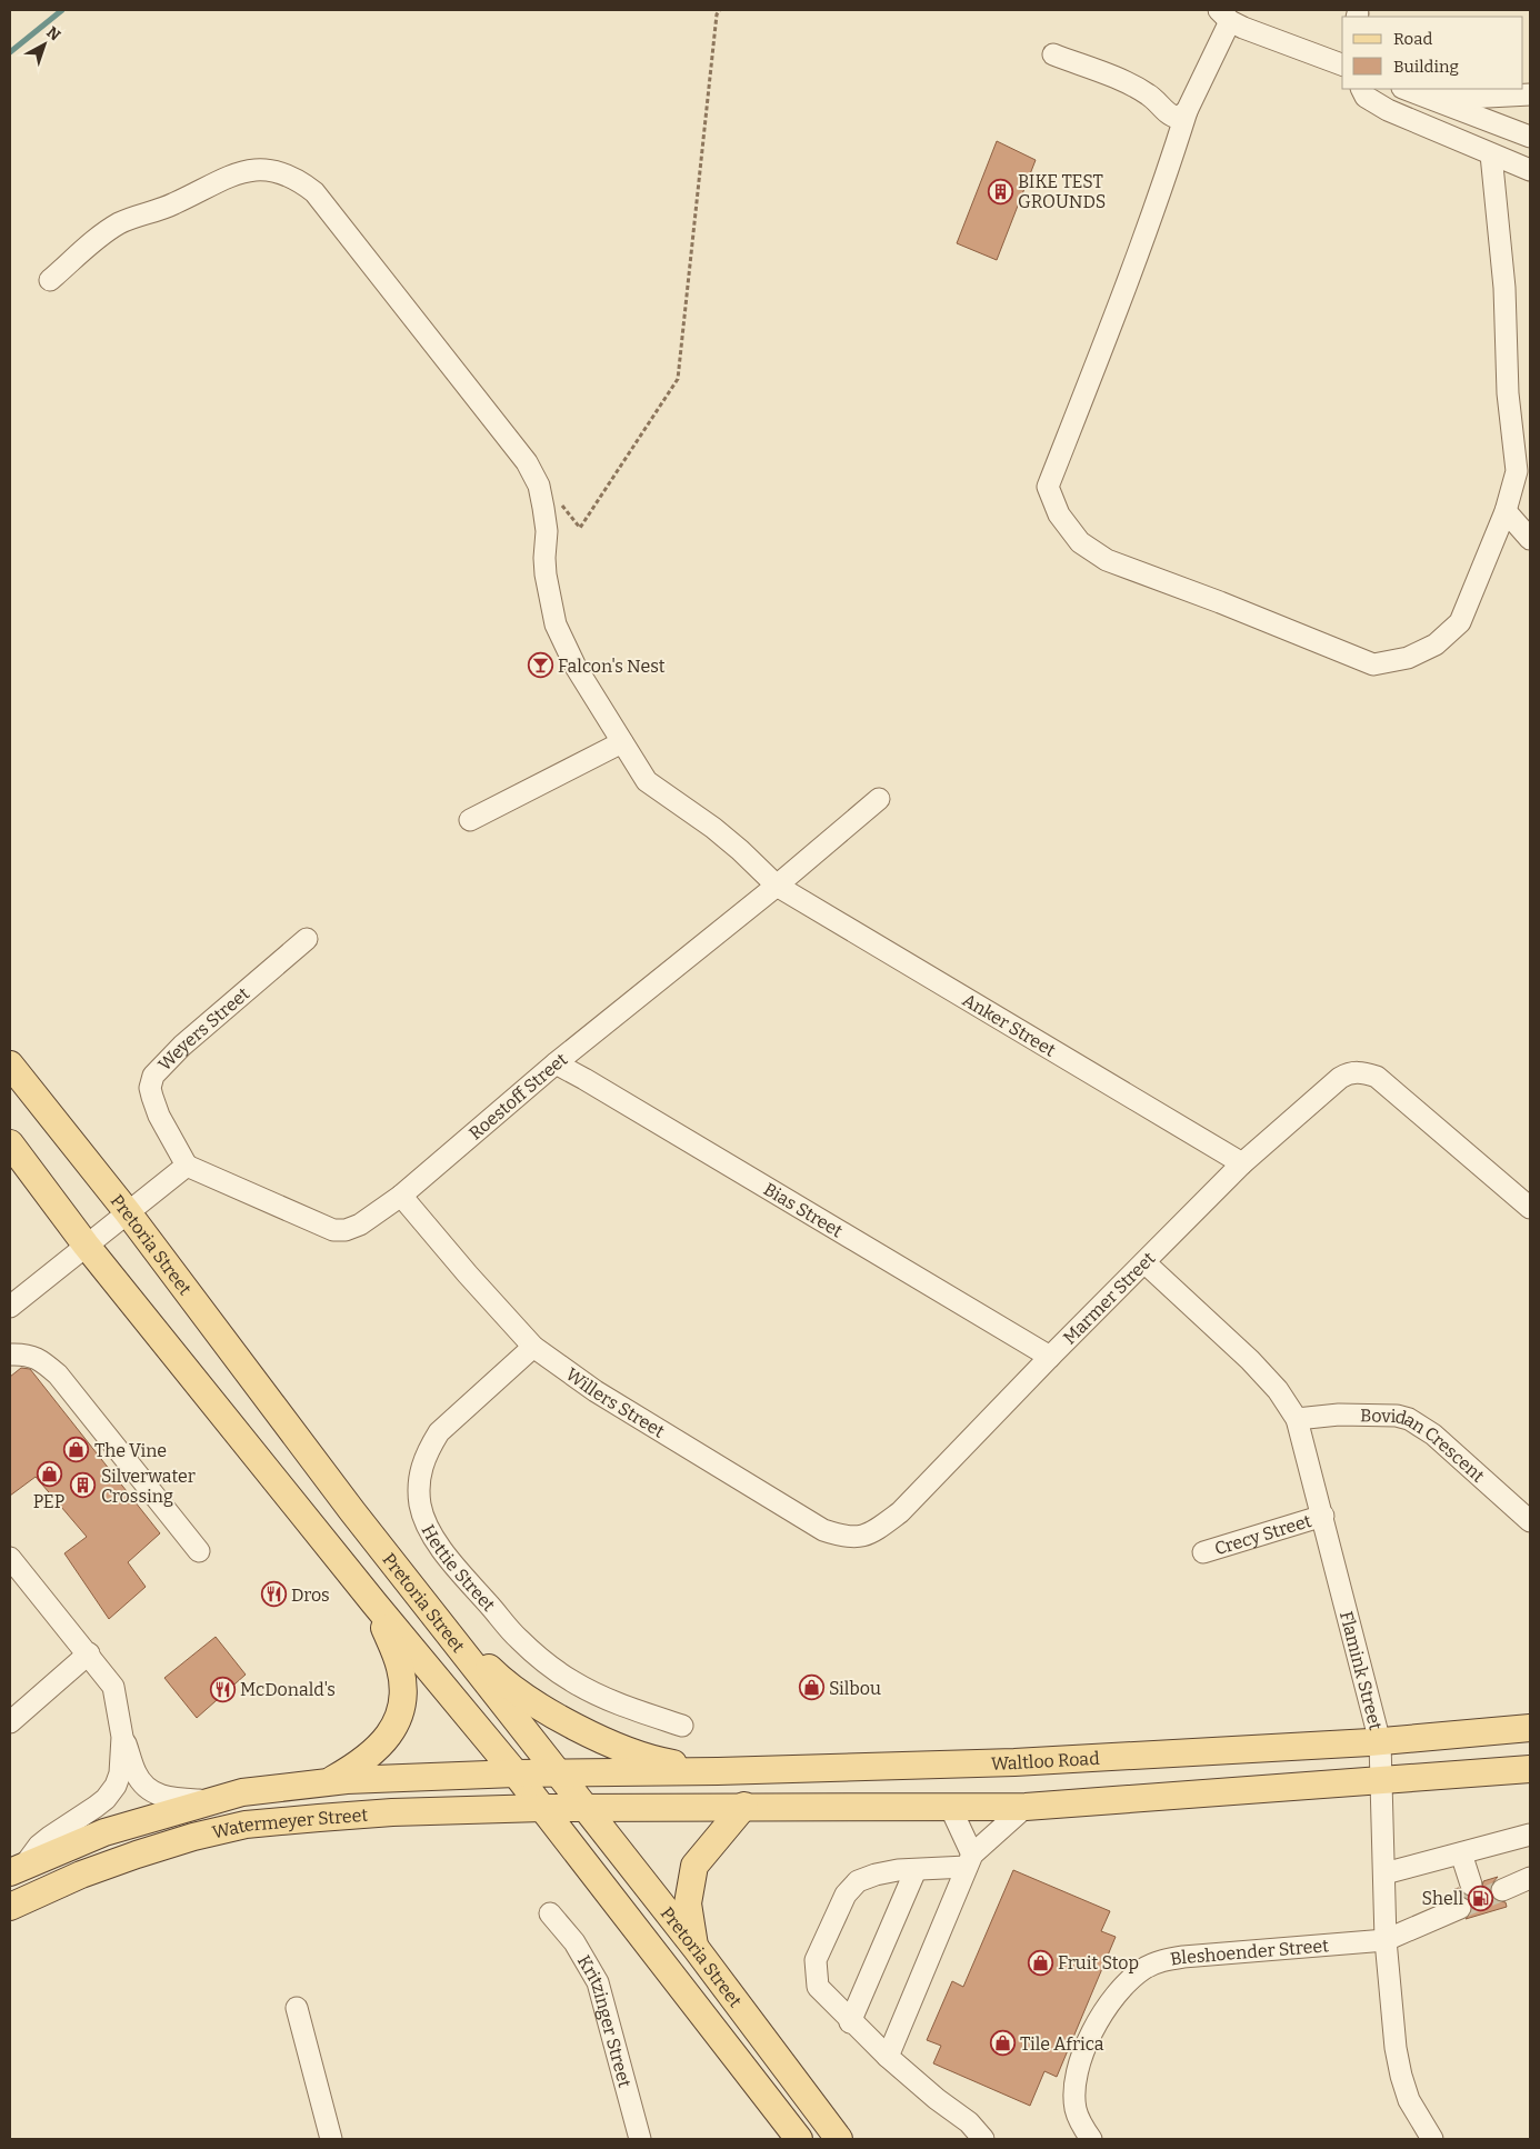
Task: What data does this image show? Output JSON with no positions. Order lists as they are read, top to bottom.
{
  "streets": {
    "main road": ["Pretoria Street", "Waltloo Road", "Watermeyer Street"],
    "street": [
      "Anker Street",
      "Weyers Street",
      "Roestoff Street",
      "Bias Street",
      "Marmer Street",
      "Willers Street",
      "Bovidan Crescent",
      "Crecy Street",
      "Hettie Street",
      "Flamink Street",
      "Bleshoender Street",
      "Kritzinger Street"
    ]
  },
  "crossings": [
    ["Anker Street", "Roestoff Street"],
    ["Anker Street", "Marmer Street"],
    ["Weyers Street", "Roestoff Street"],
    ["Roestoff Street", "Bias Street"],
    ["Roestoff Street", "Willers Street"],
    ["Bias Street", "Marmer Street"],
    ["Pretoria Street", "Waltloo Road"],
    ["Pretoria Street", "Watermeyer Street"],
    ["Marmer Street", "Willers Street"],
    ["Marmer Street", "Flamink Street"],
    ["Willers Street", "Hettie Street"],
    ["Bovidan Crescent", "Flamink Street"],
    ["Crecy Street", "Flamink Street"],
    ["Flamink Street", "Waltloo Road"],
    ["Flamink Street", "Bleshoender Street"],
    ["Waltloo Road", "Watermeyer Street"]
  ],
  "places": {
    "building": ["BIKE TEST GROUNDS", "Silverwater Crossing"],
    "bar": ["Falcon's Nest"],
    "shop": [
      "The Vine",
      "PEP",
      "Silbou",
      "Fruit Stop",
      "Tile Africa"
    ],
    "restaurant": ["Dros", "McDonald's"],
    "fuel station": ["Shell"]
  },
  "legend": ["Road", "Building"],
  "north": "top right"
}
